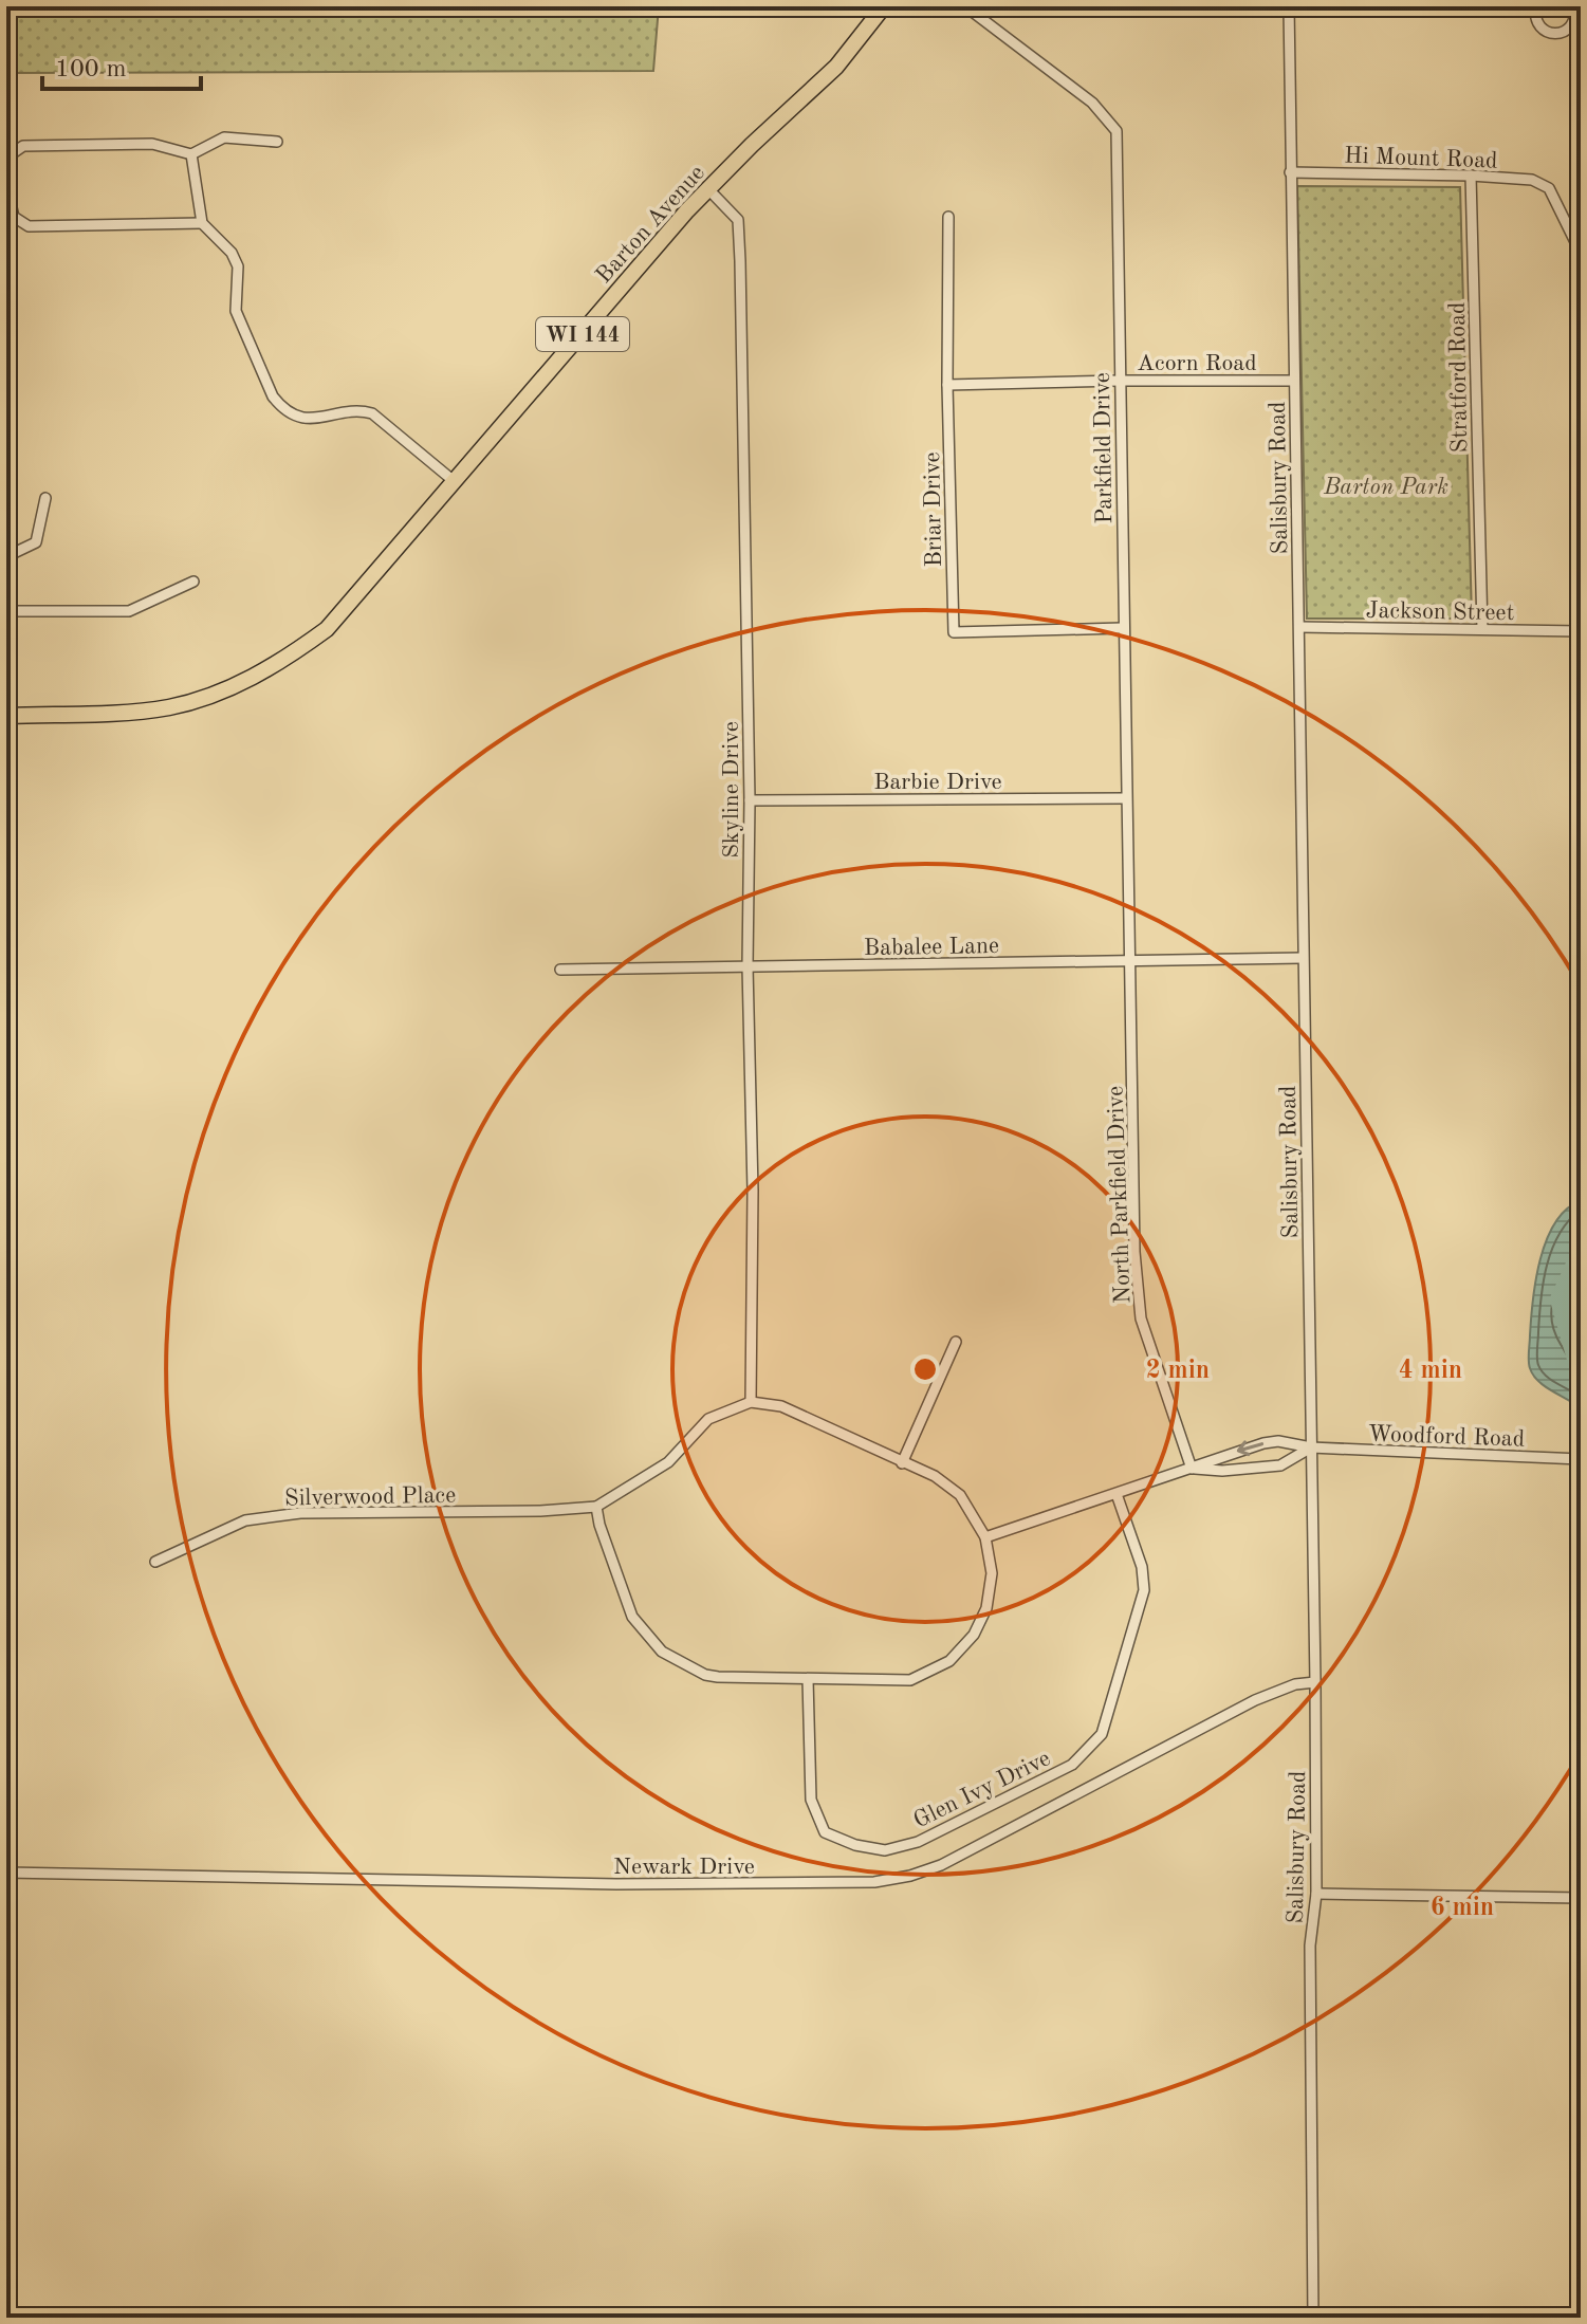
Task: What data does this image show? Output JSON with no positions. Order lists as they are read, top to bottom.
{
  "streets": {
    "main road": ["Barton Avenue", "WI 144"],
    "street": [
      "Hi Mount Road",
      "Acorn Road",
      "Stratford Road",
      "Parkfield Drive",
      "Salisbury Road",
      "Briar Drive",
      "Jackson Street",
      "Barbie Drive",
      "Skyline Drive",
      "Babalee Lane",
      "North Parkfield Drive",
      "Woodford Road",
      "Silverwood Place",
      "Glen Ivy Drive",
      "Newark Drive"
    ]
  },
  "crossings": [
    ["Hi Mount Road", "Stratford Road"],
    ["Hi Mount Road", "Salisbury Road"],
    ["Barton Avenue", "Skyline Drive"],
    ["Acorn Road", "Parkfield Drive"],
    ["Acorn Road", "Salisbury Road"],
    ["Acorn Road", "Briar Drive"],
    ["Stratford Road", "Jackson Street"],
    ["Parkfield Drive", "Briar Drive"],
    ["Parkfield Drive", "Barbie Drive"],
    ["Parkfield Drive", "Babalee Lane"],
    ["Parkfield Drive", "North Parkfield Drive"],
    ["Salisbury Road", "Jackson Street"],
    ["Salisbury Road", "Babalee Lane"],
    ["Salisbury Road", "Woodford Road"],
    ["Salisbury Road", "Newark Drive"],
    ["Barbie Drive", "Skyline Drive"],
    ["Skyline Drive", "Babalee Lane"],
    ["Babalee Lane", "North Parkfield Drive"],
    ["North Parkfield Drive", "Woodford Road"],
    ["Woodford Road", "Glen Ivy Drive"]
  ],
  "parks": ["Barton Park"],
  "scale_bar": "100 m",
  "rings": ["2 min", "4 min", "6 min"]
}
